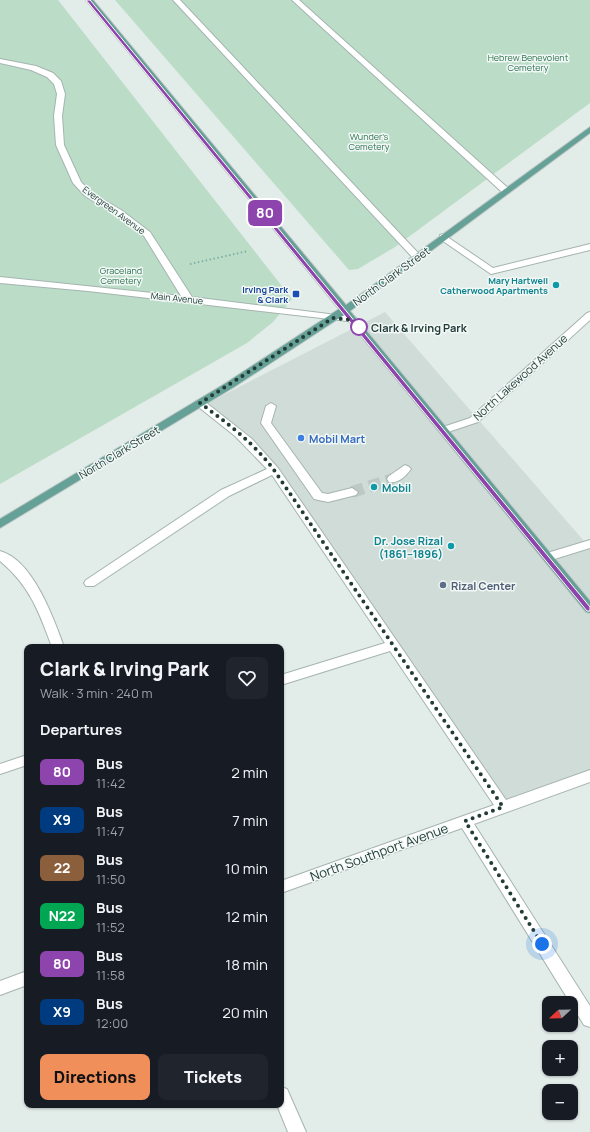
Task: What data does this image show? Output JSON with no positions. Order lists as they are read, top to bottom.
{
  "streets": {
    "main road": ["North Clark Street"],
    "street": [
      "Evergreen Avenue",
      "Main Avenue",
      "North Lakewood Avenue",
      "North Southport Avenue"
    ]
  },
  "crossings": [
    ["Evergreen Avenue", "Main Avenue"],
    ["North Clark Street", "Main Avenue"]
  ],
  "parks": ["Hebrew Benevolent Cemetery", "Wunder's Cemetery", "Graceland Cemetery"],
  "places": {
    "other": [
      "Mary Hartwell Catherwood Apartments",
      "Clark & Irving Park",
      "Mobil Mart",
      "Mobil",
      "Dr. Jose Rizal (1861–1896)",
      "Rizal Center"
    ],
    "transit": ["Irving Park & Clark"]
  },
  "lines": ["bus line 80"],
  "north": "left",
  "page": {
    "on_map": "80",
    "heading": [
      ["Clark & Irving Park", "Walk · 3 min · 240 m"],
      "Departures"
    ],
    "list": [
      {
        "mark": "80",
        "name": "Bus",
        "note": "11:42",
        "value": "2 min"
      },
      {
        "mark": "X9",
        "name": "Bus",
        "note": "11:47",
        "value": "7 min"
      },
      {
        "mark": "22",
        "name": "Bus",
        "note": "11:50",
        "value": "10 min"
      },
      {
        "mark": "N22",
        "name": "Bus",
        "note": "11:52",
        "value": "12 min"
      },
      {
        "mark": "80",
        "name": "Bus",
        "note": "11:58",
        "value": "18 min"
      },
      {
        "mark": "X9",
        "name": "Bus",
        "note": "12:00",
        "value": "20 min"
      }
    ],
    "map_buttons": ["+", "−"],
    "buttons": ["Directions", "Tickets"]
  }
}
